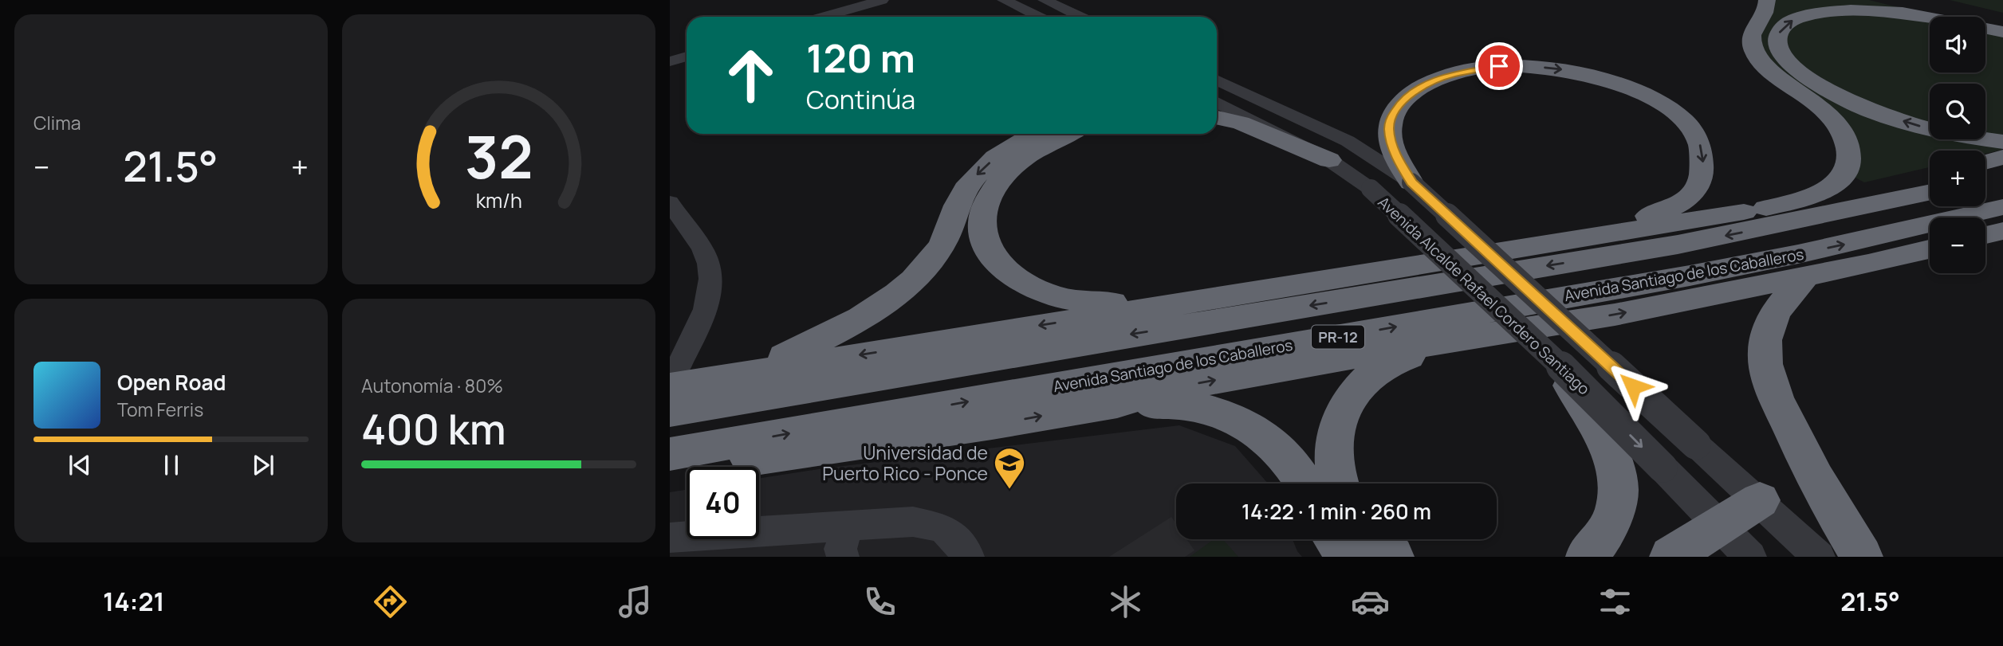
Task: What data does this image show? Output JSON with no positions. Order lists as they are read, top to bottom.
{
  "streets": {
    "highway": ["Avenida Santiago de los Caballeros", "PR-12"],
    "street": ["Avenida Alcalde Rafael Cordero Santiago"]
  },
  "places": {
    "school or university": ["Universidad de Puerto Rico - Ponce"]
  },
  "page": {
    "tile": [
      "Clima",
      ["Autonomía · 80%", "400 km"]
    ],
    "map_buttons": ["+", "−"],
    "turn": ["120 m", "Continúa"],
    "heat": ["−", "21.5°", "+"],
    "song": ["Open Road", "Tom Ferris"],
    "limit": "40",
    "trip": "14:22 · 1 min · 260 m",
    "tabs": ["14:21", "21.5°"],
    "gauge": ["32", "km/h"]
  }
}
